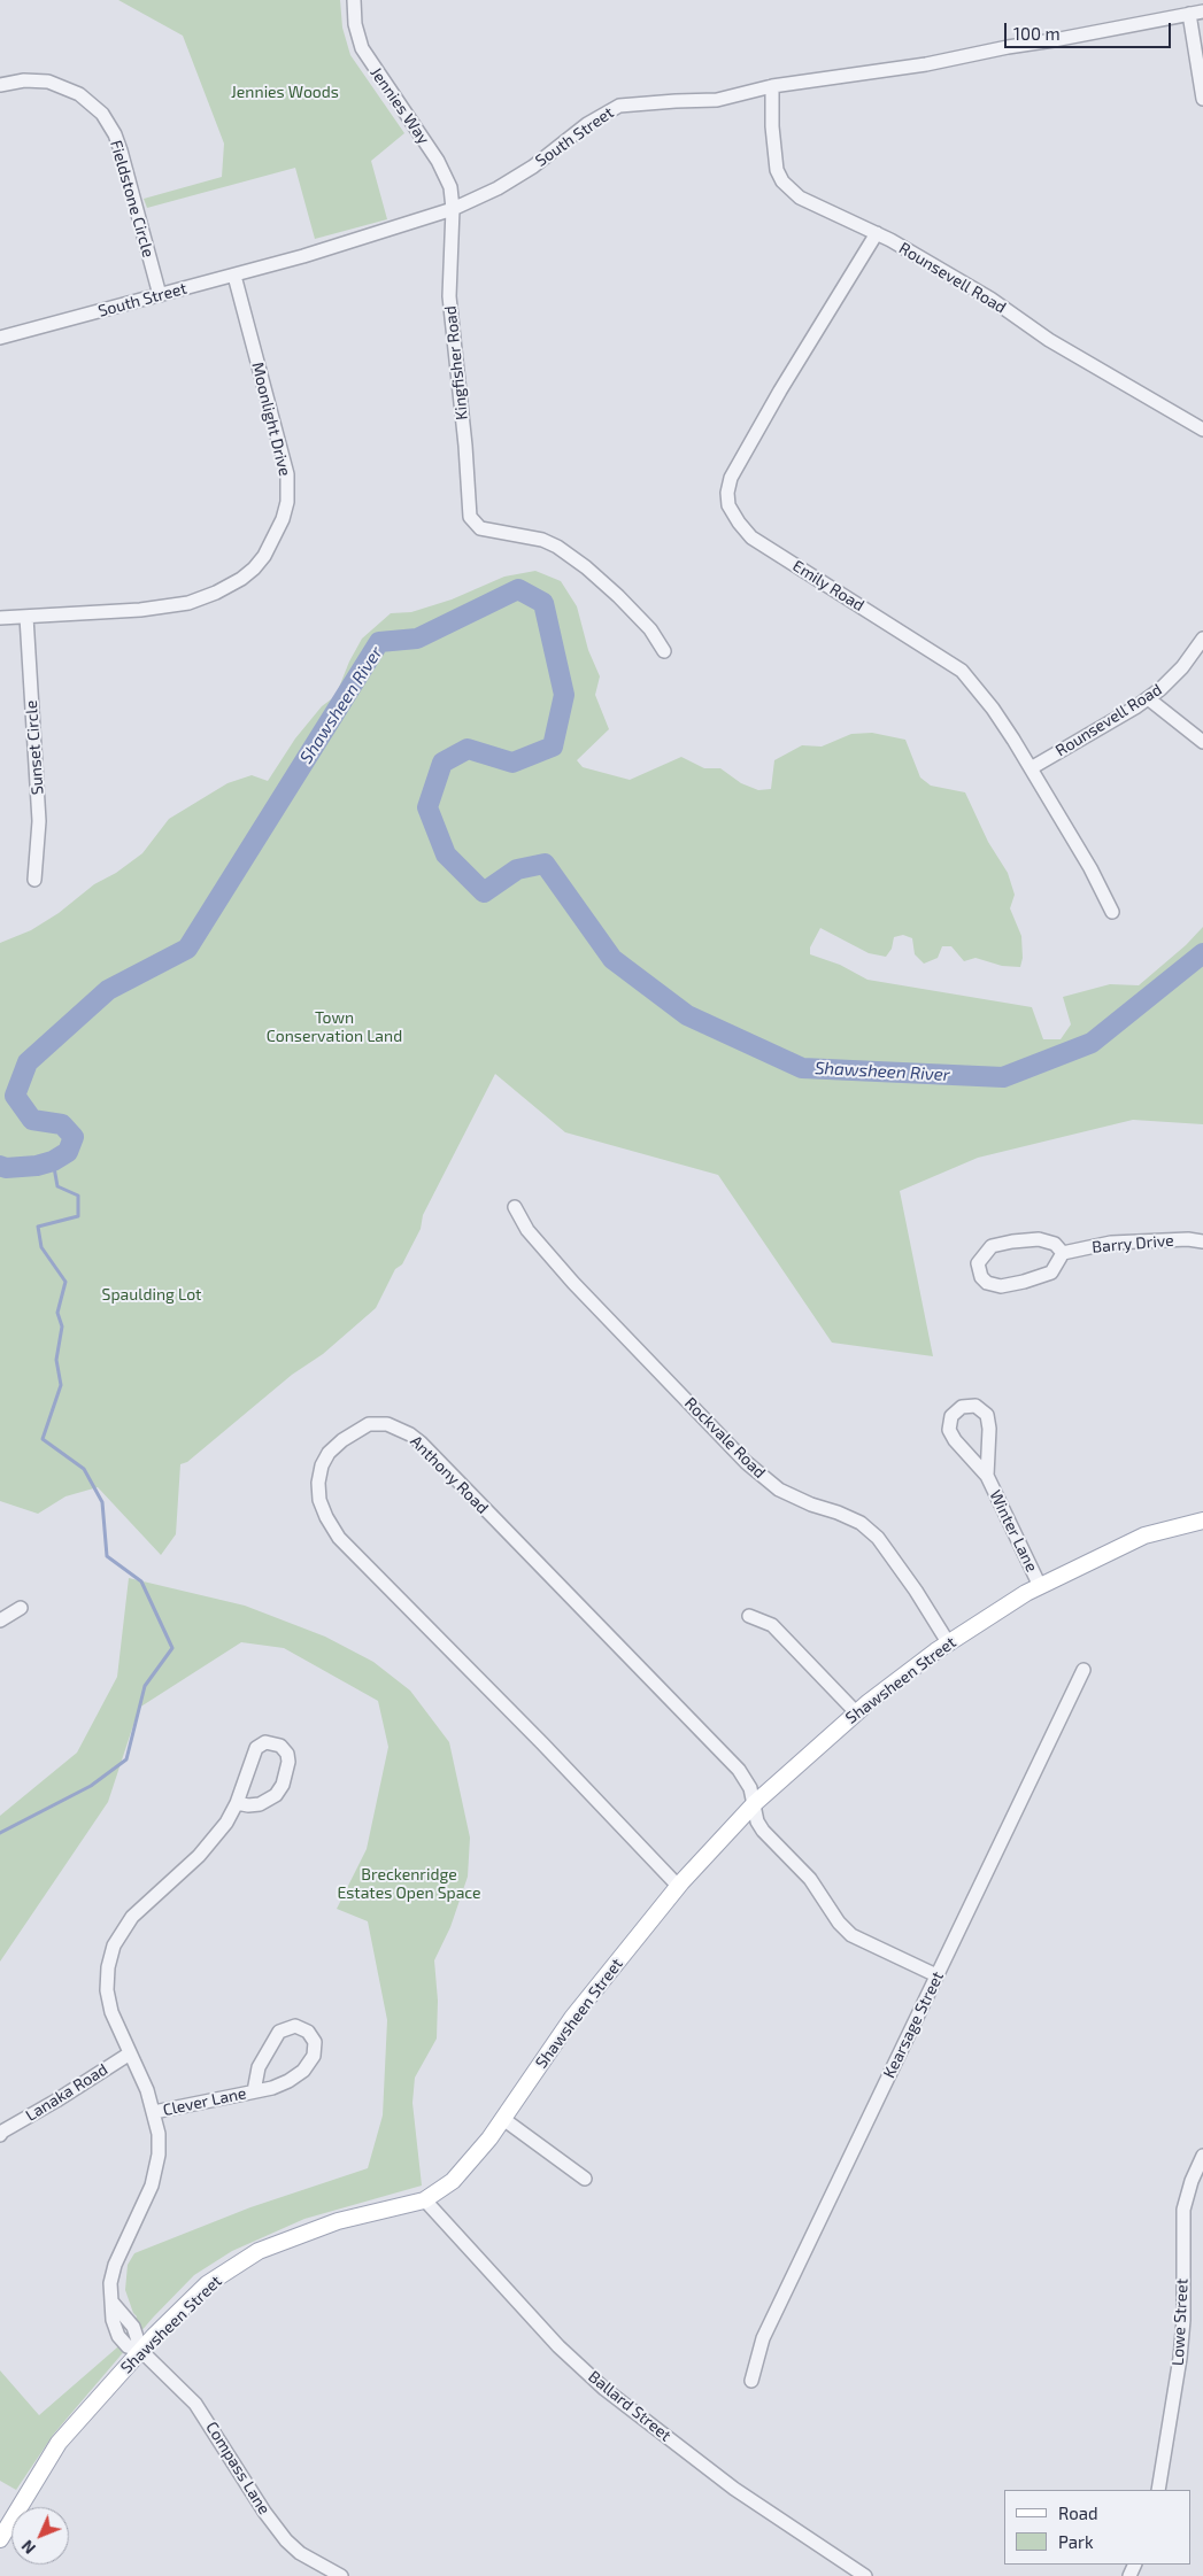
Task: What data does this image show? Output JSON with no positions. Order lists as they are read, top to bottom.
{
  "streets": {
    "main road": ["Shawsheen Street"],
    "street": [
      "Jennies Way",
      "South Street",
      "Fieldstone Circle",
      "Rounsevell Road",
      "Kingfisher Road",
      "Moonlight Drive",
      "Emily Road",
      "Sunset Circle",
      "Barry Drive",
      "Rockvale Road",
      "Anthony Road",
      "Winter Lane",
      "Kearsage Street",
      "Lanaka Road",
      "Clever Lane",
      "Lowe Street",
      "Ballard Street",
      "Compass Lane"
    ]
  },
  "crossings": [
    ["Jennies Way", "South Street"],
    ["Jennies Way", "Kingfisher Road"],
    ["South Street", "Fieldstone Circle"],
    ["South Street", "Rounsevell Road"],
    ["South Street", "Kingfisher Road"],
    ["South Street", "Moonlight Drive"],
    ["Rounsevell Road", "Emily Road"],
    ["Moonlight Drive", "Sunset Circle"],
    ["Rockvale Road", "Shawsheen Street"],
    ["Anthony Road", "Shawsheen Street"],
    ["Anthony Road", "Kearsage Street"],
    ["Winter Lane", "Shawsheen Street"],
    ["Shawsheen Street", "Ballard Street"],
    ["Shawsheen Street", "Compass Lane"],
    ["Lanaka Road", "Compass Lane"],
    ["Clever Lane", "Compass Lane"]
  ],
  "water": ["Shawsheen River"],
  "parks": [
    "Jennies Woods",
    "Town Conservation Land",
    "Spaulding Lot",
    "Breckenridge Estates Open Space"
  ],
  "legend": ["Road", "Park"],
  "scale_bar": "100 m",
  "north": "bottom left"
}
